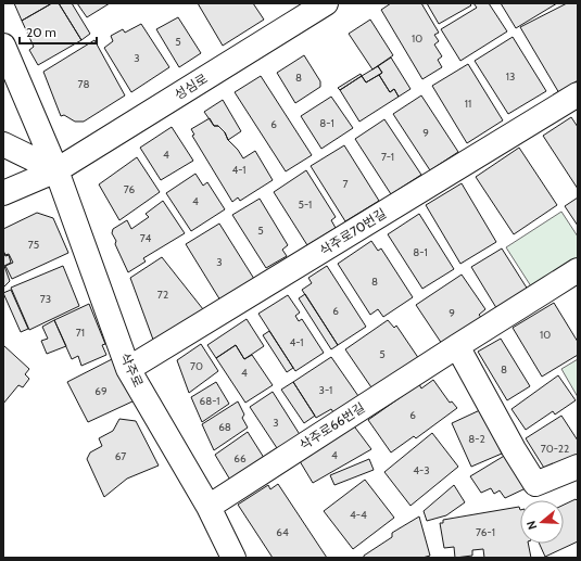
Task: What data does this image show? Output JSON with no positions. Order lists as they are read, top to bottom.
{
  "streets": {
    "street": [
      "성심로",
      "삭주로70번길",
      "삭주로",
      "삭주로66번길"
    ]
  },
  "crossings": [
    ["성심로", "삭주로"],
    ["삭주로70번길", "삭주로"],
    ["삭주로", "삭주로66번길"]
  ],
  "house_numbers": [
    "10",
    "5",
    "3",
    "13",
    "8",
    "78",
    "11",
    "8-1",
    "6",
    "9",
    "4",
    "7-1",
    "4-1",
    "7",
    "76",
    "4",
    "5-1",
    "5",
    "74",
    "75",
    "8-1",
    "3",
    "8",
    "72",
    "73",
    "6",
    "9",
    "71",
    "10",
    "4-1",
    "5",
    "70",
    "8",
    "4",
    "3-1",
    "69",
    "68-1",
    "6",
    "3",
    "68",
    "8-2",
    "70-22",
    "4",
    "67",
    "66",
    "4-3",
    "4-4",
    "64",
    "76-1"
  ],
  "scale_bar": "20 m",
  "north": "left"
}
